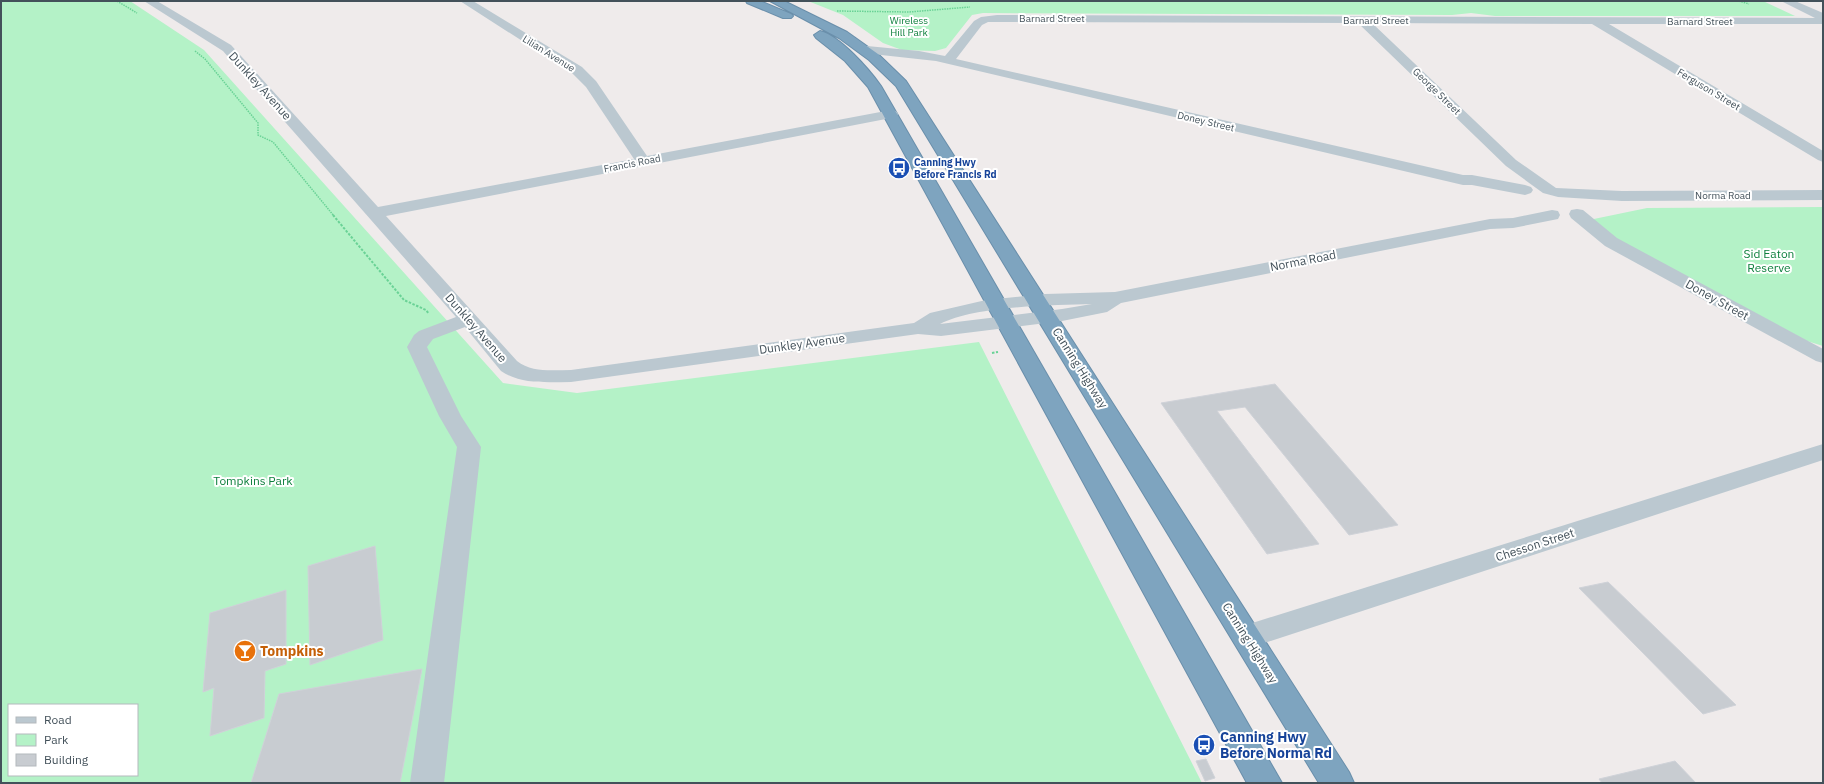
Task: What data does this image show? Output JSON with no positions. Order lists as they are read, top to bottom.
{
  "streets": {
    "highway": ["Canning Highway"],
    "street": [
      "Barnard Street",
      "Lilian Avenue",
      "Dunkley Avenue",
      "Ferguson Street",
      "George Street",
      "Doney Street",
      "Francis Road",
      "Norma Road",
      "Chesson Street"
    ]
  },
  "crossings": [
    ["Barnard Street", "Ferguson Street"],
    ["Barnard Street", "George Street"],
    ["Barnard Street", "Doney Street"],
    ["Lilian Avenue", "Francis Road"],
    ["Dunkley Avenue", "Francis Road"],
    ["Dunkley Avenue", "Norma Road"],
    ["George Street", "Doney Street"],
    ["George Street", "Norma Road"],
    ["Doney Street", "Norma Road"],
    ["Doney Street", "Canning Highway"],
    ["Norma Road", "Canning Highway"],
    ["Canning Highway", "Chesson Street"]
  ],
  "parks": ["Wireless Hill Park", "Sid Eaton Reserve", "Tompkins Park"],
  "places": {
    "bus stop": ["Canning Hwy Before Francis Rd", "Canning Hwy Before Norma Rd"],
    "bar": ["Tompkins"]
  },
  "legend": ["Road", "Park", "Building"]
}
